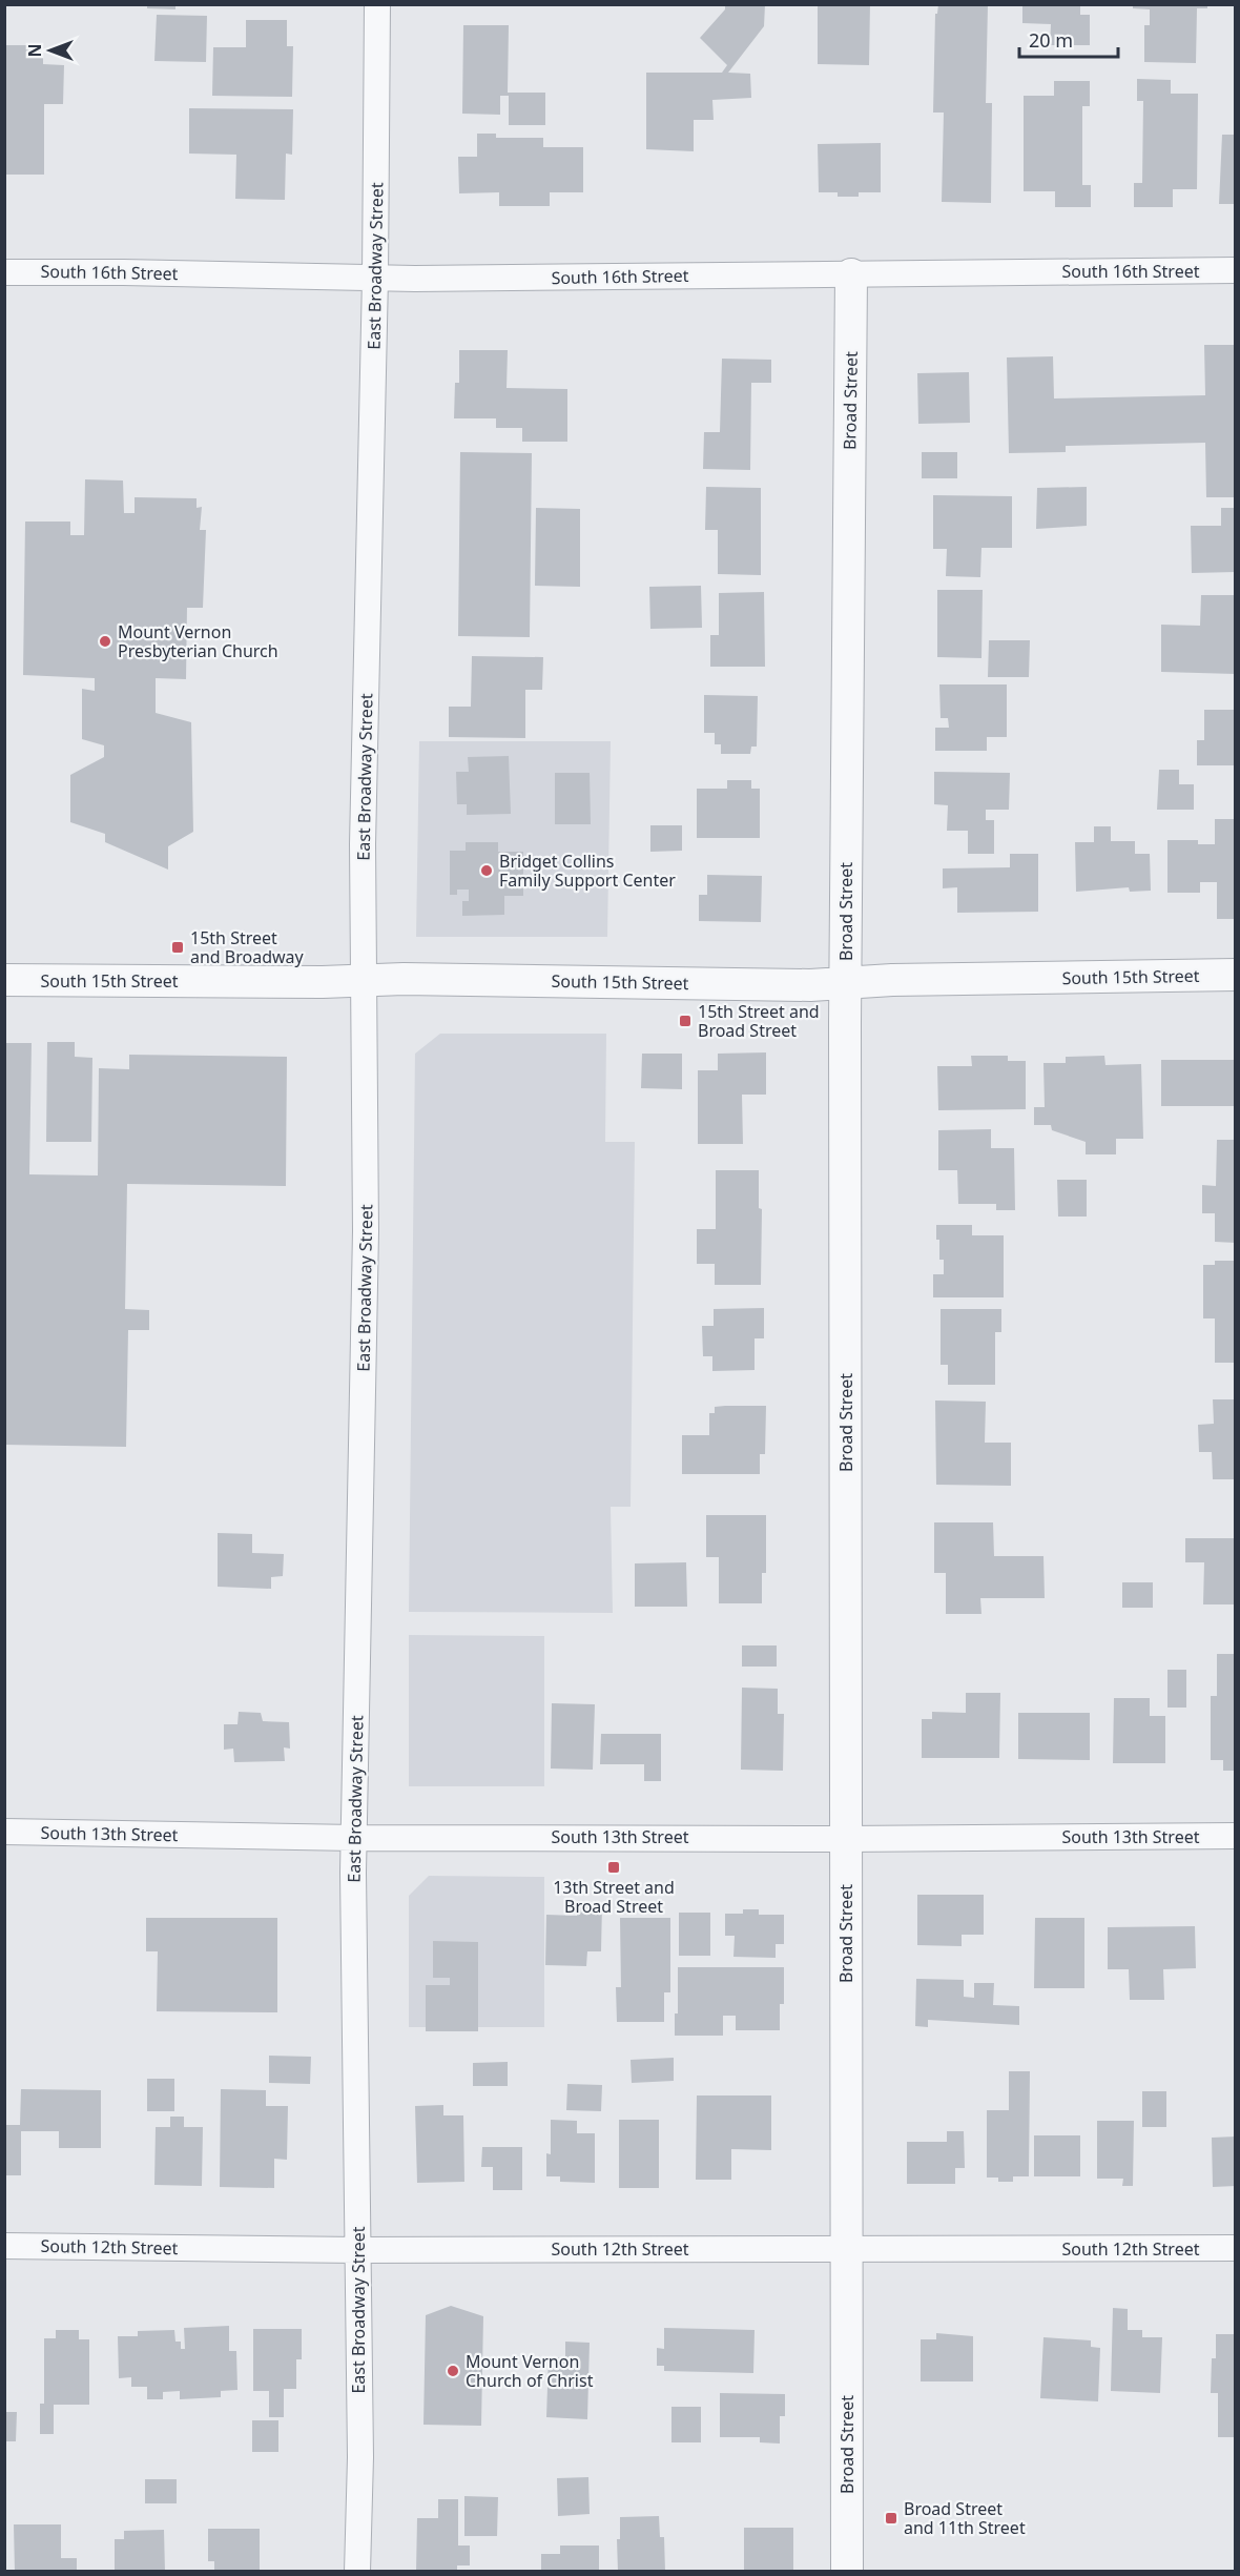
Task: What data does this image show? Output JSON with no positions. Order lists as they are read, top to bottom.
{
  "streets": {
    "street": [
      "East Broadway Street",
      "South 16th Street",
      "Broad Street",
      "South 15th Street",
      "South 13th Street",
      "South 12th Street"
    ]
  },
  "crossings": [
    ["East Broadway Street", "South 16th Street"],
    ["East Broadway Street", "South 15th Street"],
    ["East Broadway Street", "South 13th Street"],
    ["East Broadway Street", "South 12th Street"],
    ["South 16th Street", "Broad Street"],
    ["Broad Street", "South 15th Street"],
    ["Broad Street", "South 13th Street"],
    ["Broad Street", "South 12th Street"]
  ],
  "places": {
    "other": ["Mount Vernon Presbyterian Church", "Bridget Collins Family Support Center", "Mount Vernon Church of Christ"],
    "transit": [
      "15th Street and Broadway",
      "15th Street and Broad Street",
      "13th Street and Broad Street",
      "Broad Street and 11th Street"
    ]
  },
  "scale_bar": "20 m",
  "north": "left"
}
